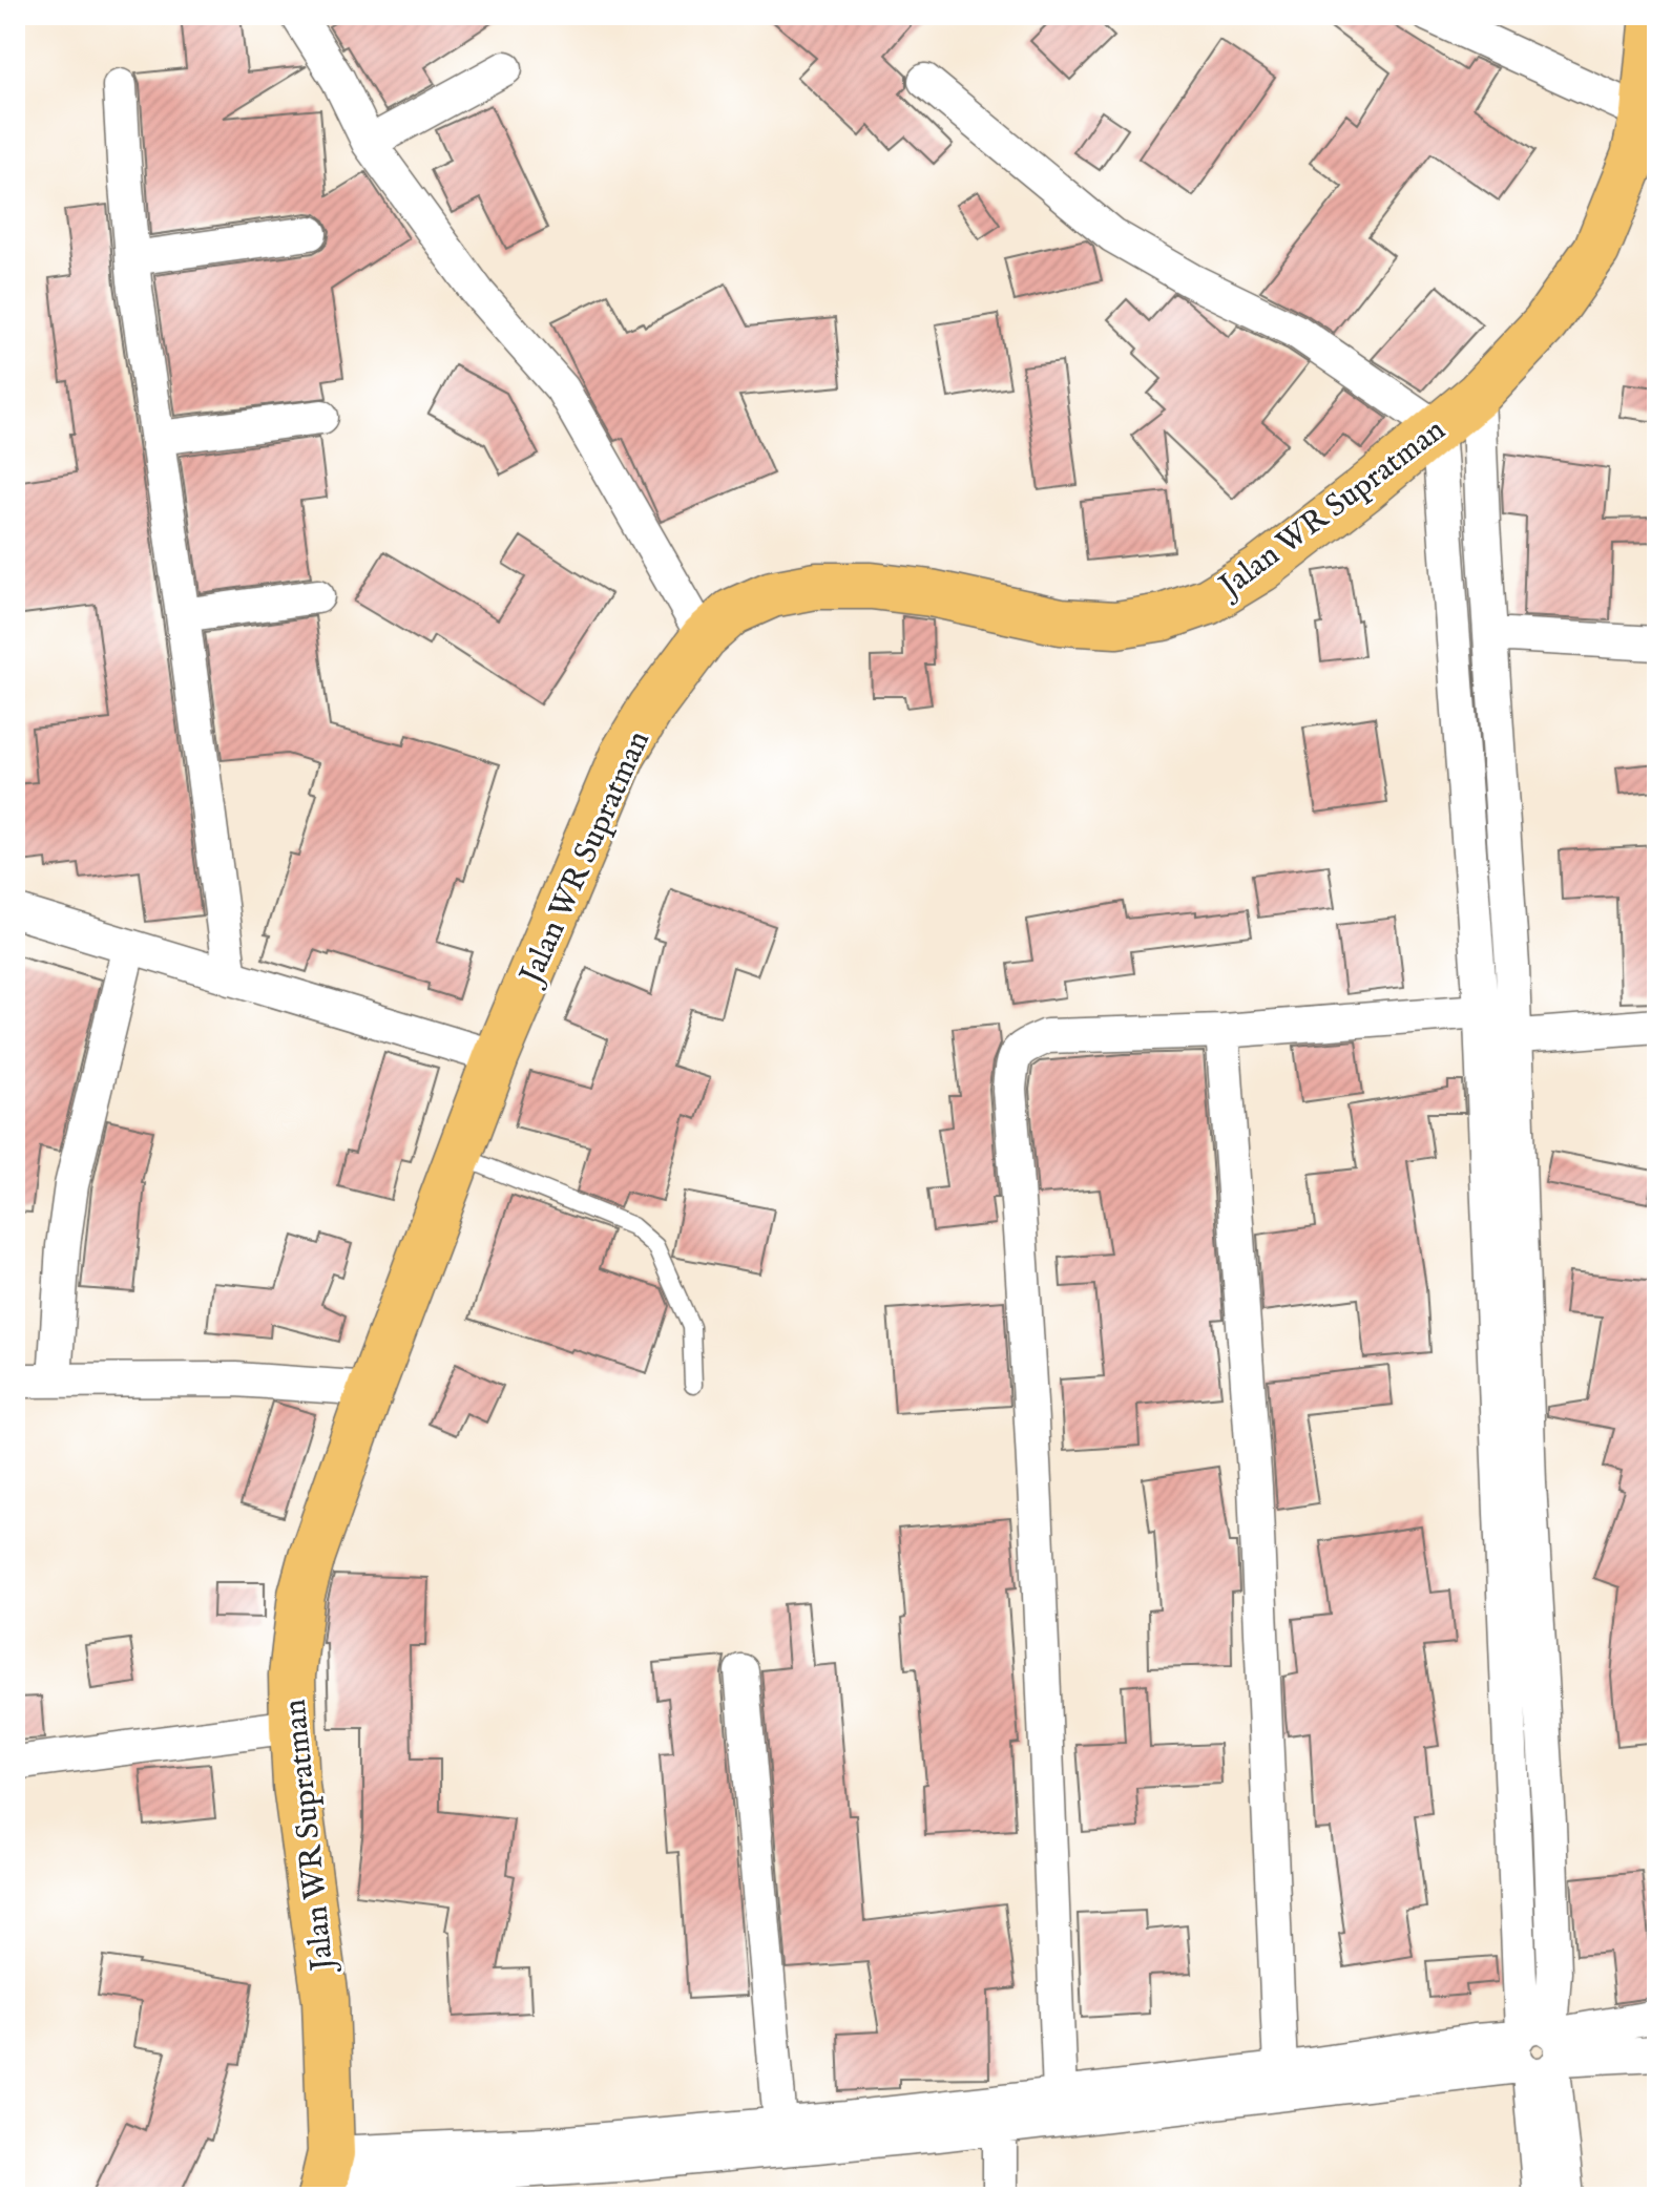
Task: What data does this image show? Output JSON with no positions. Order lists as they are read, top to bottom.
{
  "streets": {
    "highway": ["Jalan WR Supratman"]
  }
}
